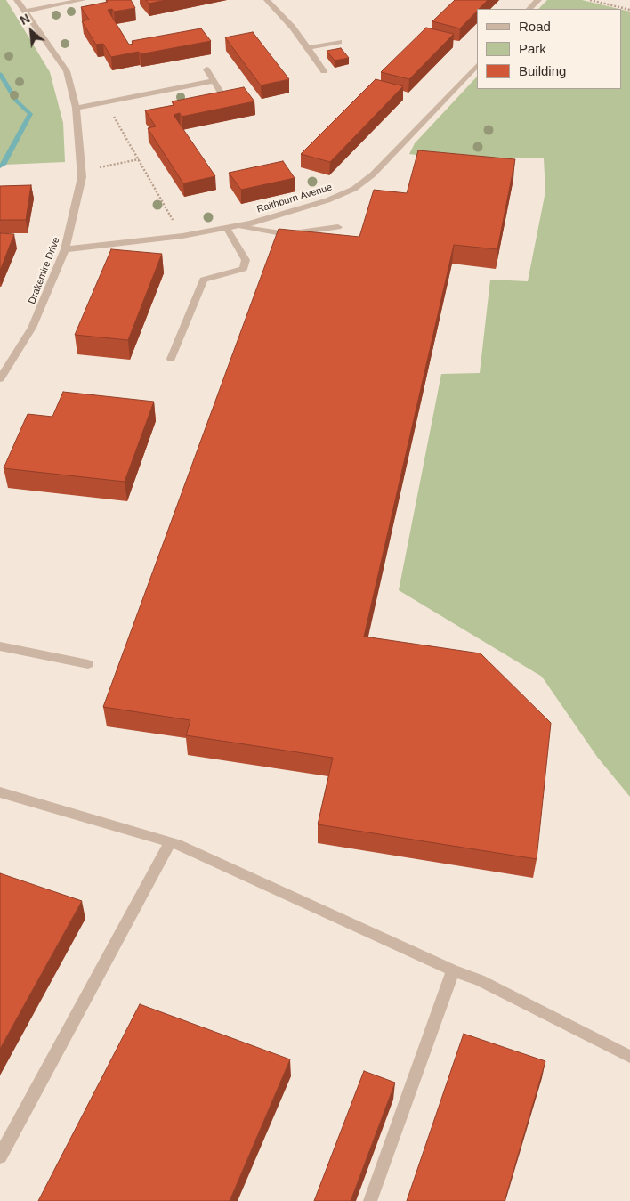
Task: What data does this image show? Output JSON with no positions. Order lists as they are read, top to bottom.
{
  "streets": {
    "street": ["Raithburn Avenue", "Drakemire Drive"]
  },
  "crossings": [
    ["Raithburn Avenue", "Drakemire Drive"]
  ],
  "legend": ["Road", "Park", "Building"],
  "north": "top left"
}
